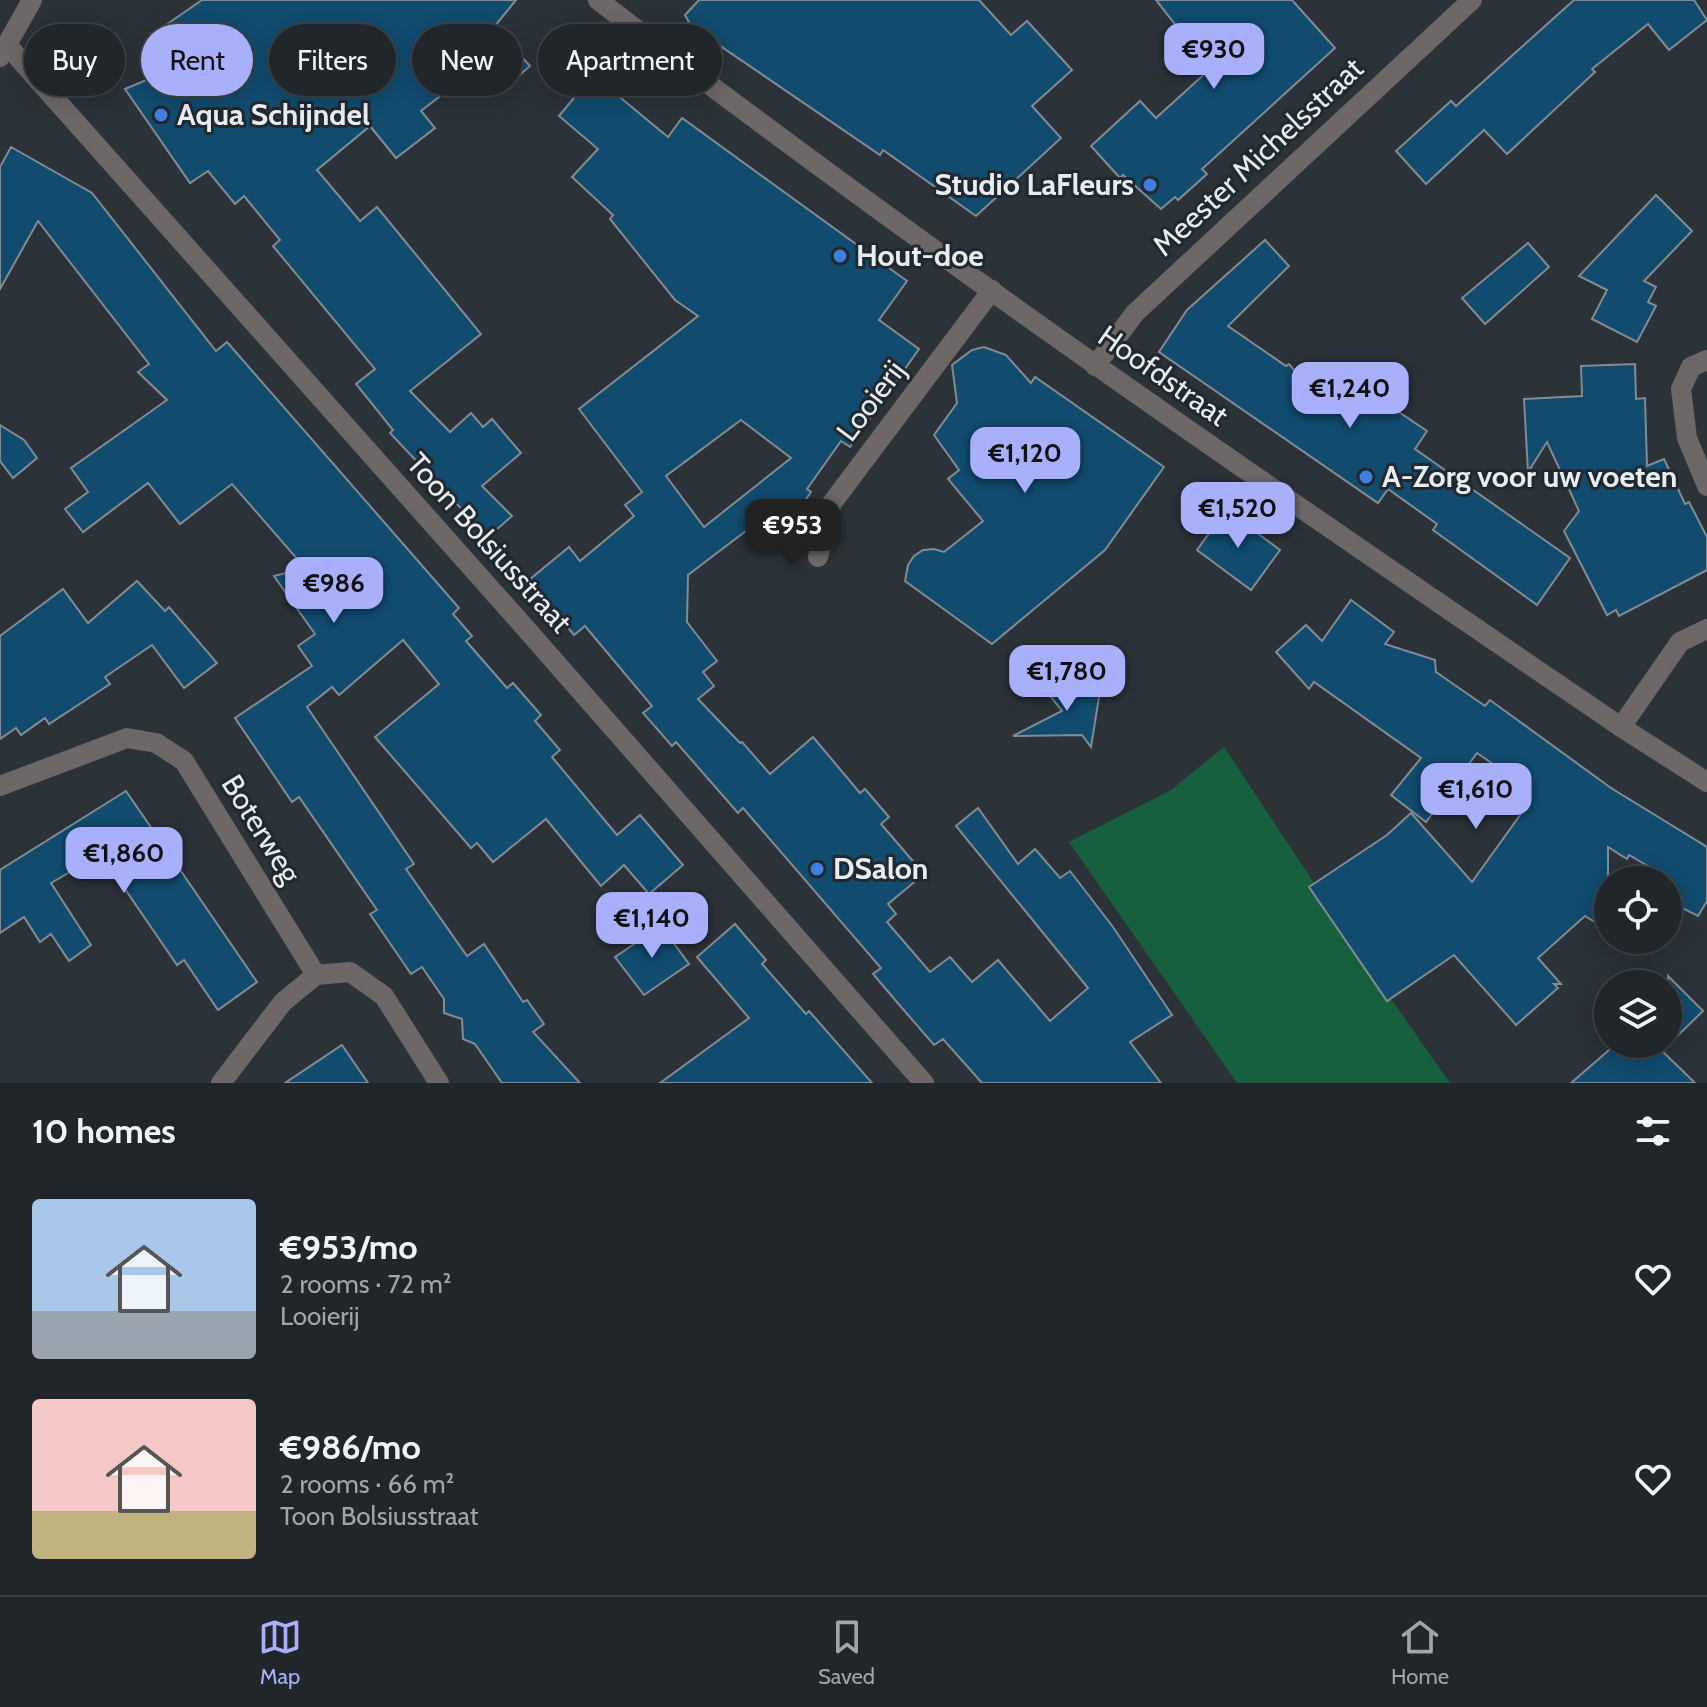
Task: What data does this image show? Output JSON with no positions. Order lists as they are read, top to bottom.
{
  "streets": {
    "street": [
      "Meester Michelsstraat",
      "Hoofdstraat",
      "Looierij",
      "Toon Bolsiusstraat",
      "Boterweg"
    ]
  },
  "crossings": [
    ["Meester Michelsstraat", "Hoofdstraat"],
    ["Hoofdstraat", "Looierij"]
  ],
  "places": [
    "Aqua Schijndel",
    "Studio LaFleurs",
    "Hout-doe",
    "A-Zorg voor uw voeten",
    "DSalon"
  ],
  "page": {
    "price": [
      "€930",
      "€1,240",
      "€1,120",
      "€1,520",
      "€953",
      "€986",
      "€1,780",
      "€1,610",
      "€1,860",
      "€1,140"
    ],
    "chip": [
      "Buy",
      "Rent",
      "Filters",
      "New",
      "Apartment"
    ],
    "heading": "10 homes",
    "list": [
      {
        "name": "€953/mo",
        "note": "2 rooms · 72 m² · Looierij"
      },
      {
        "name": "€986/mo",
        "note": "2 rooms · 66 m² · Toon Bolsiusstraat"
      }
    ],
    "tabs": ["Map", "Saved", "Home"]
  }
}
